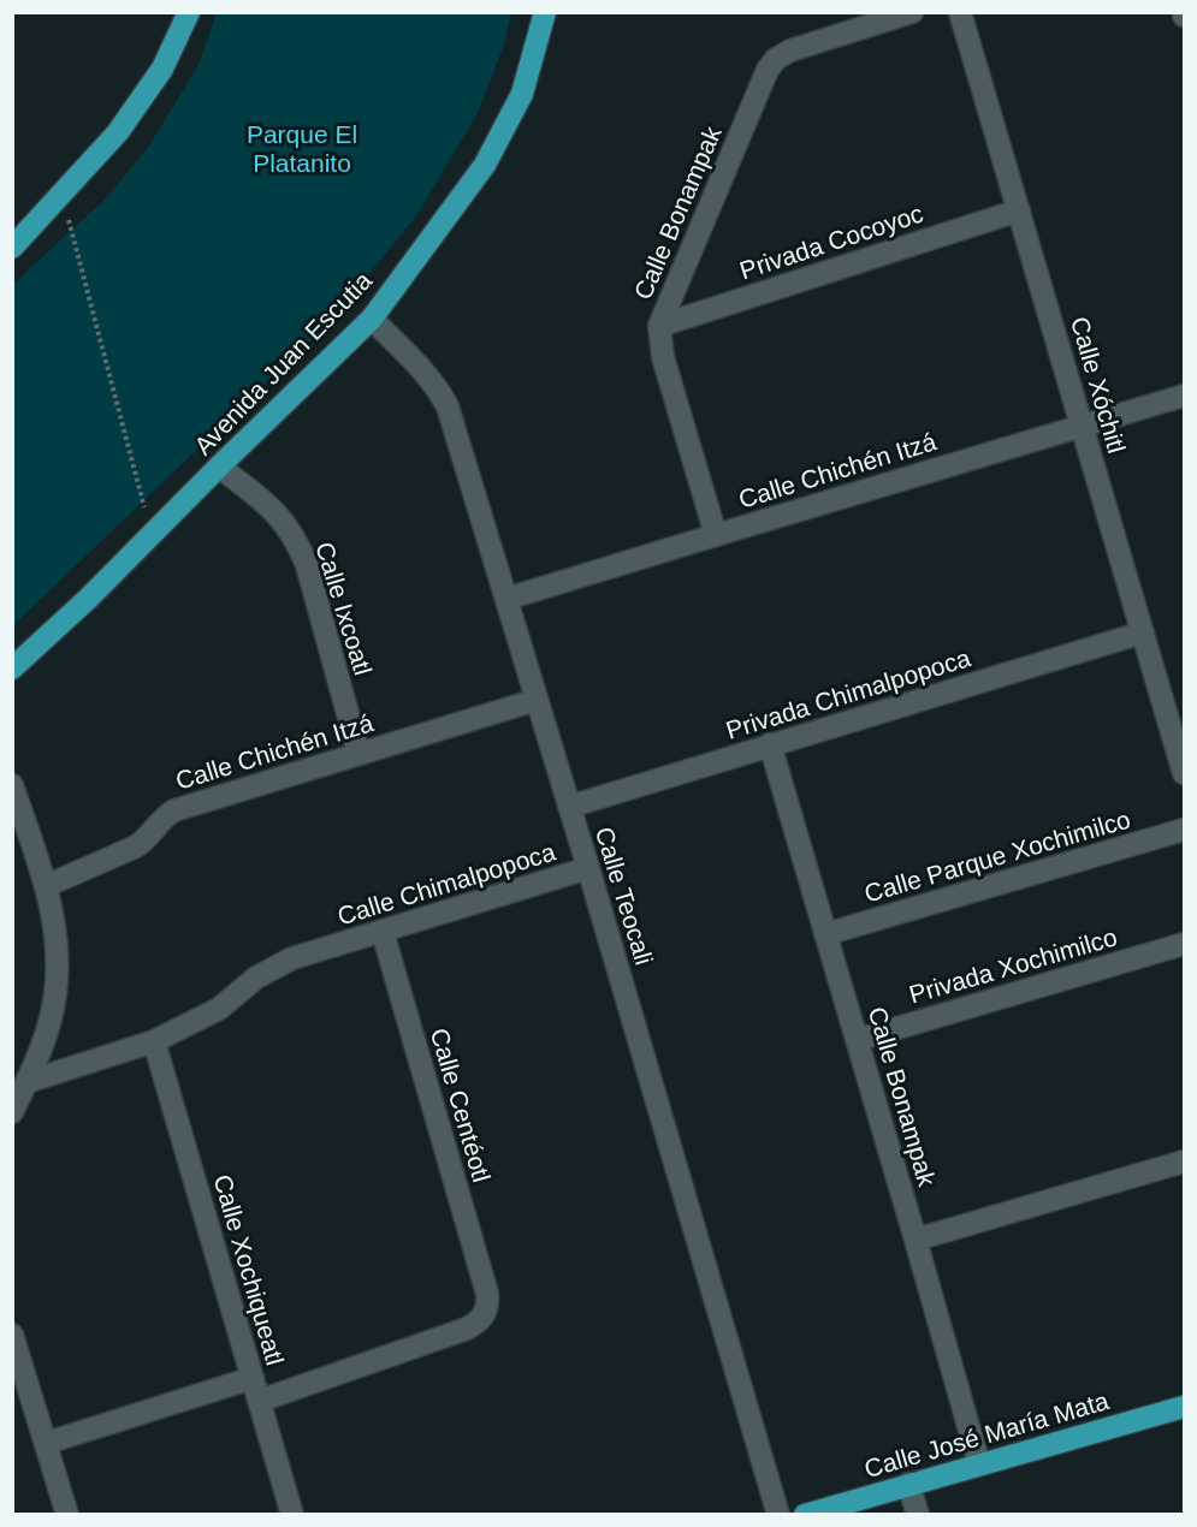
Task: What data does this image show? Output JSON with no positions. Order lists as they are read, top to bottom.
{
  "streets": {
    "main road": ["Avenida Juan Escutia", "Calle José María Mata"],
    "street": [
      "Calle Bonampak",
      "Privada Cocoyoc",
      "Calle Xóchitl",
      "Calle Chichén Itzá",
      "Calle Ixcoatl",
      "Privada Chimalpopoca",
      "Calle Parque Xochimilco",
      "Calle Chimalpopoca",
      "Calle Teocali",
      "Privada Xochimilco",
      "Calle Centéotl",
      "Calle Xochiqueatl"
    ]
  },
  "crossings": [
    ["Calle Bonampak", "Privada Cocoyoc"],
    ["Calle Bonampak", "Calle Chichén Itzá"],
    ["Calle Bonampak", "Privada Chimalpopoca"],
    ["Calle Bonampak", "Calle Parque Xochimilco"],
    ["Calle Bonampak", "Privada Xochimilco"],
    ["Calle Bonampak", "Calle José María Mata"],
    ["Privada Cocoyoc", "Calle Xóchitl"],
    ["Avenida Juan Escutia", "Calle Ixcoatl"],
    ["Avenida Juan Escutia", "Calle Teocali"],
    ["Calle Xóchitl", "Calle Chichén Itzá"],
    ["Calle Xóchitl", "Privada Chimalpopoca"],
    ["Calle Chichén Itzá", "Calle Ixcoatl"],
    ["Calle Chichén Itzá", "Calle Teocali"],
    ["Privada Chimalpopoca", "Calle Teocali"],
    ["Calle Chimalpopoca", "Calle Teocali"],
    ["Calle Chimalpopoca", "Calle Centéotl"],
    ["Calle Chimalpopoca", "Calle Xochiqueatl"],
    ["Calle Centéotl", "Calle Xochiqueatl"]
  ],
  "parks": ["Parque El Platanito"]
}
